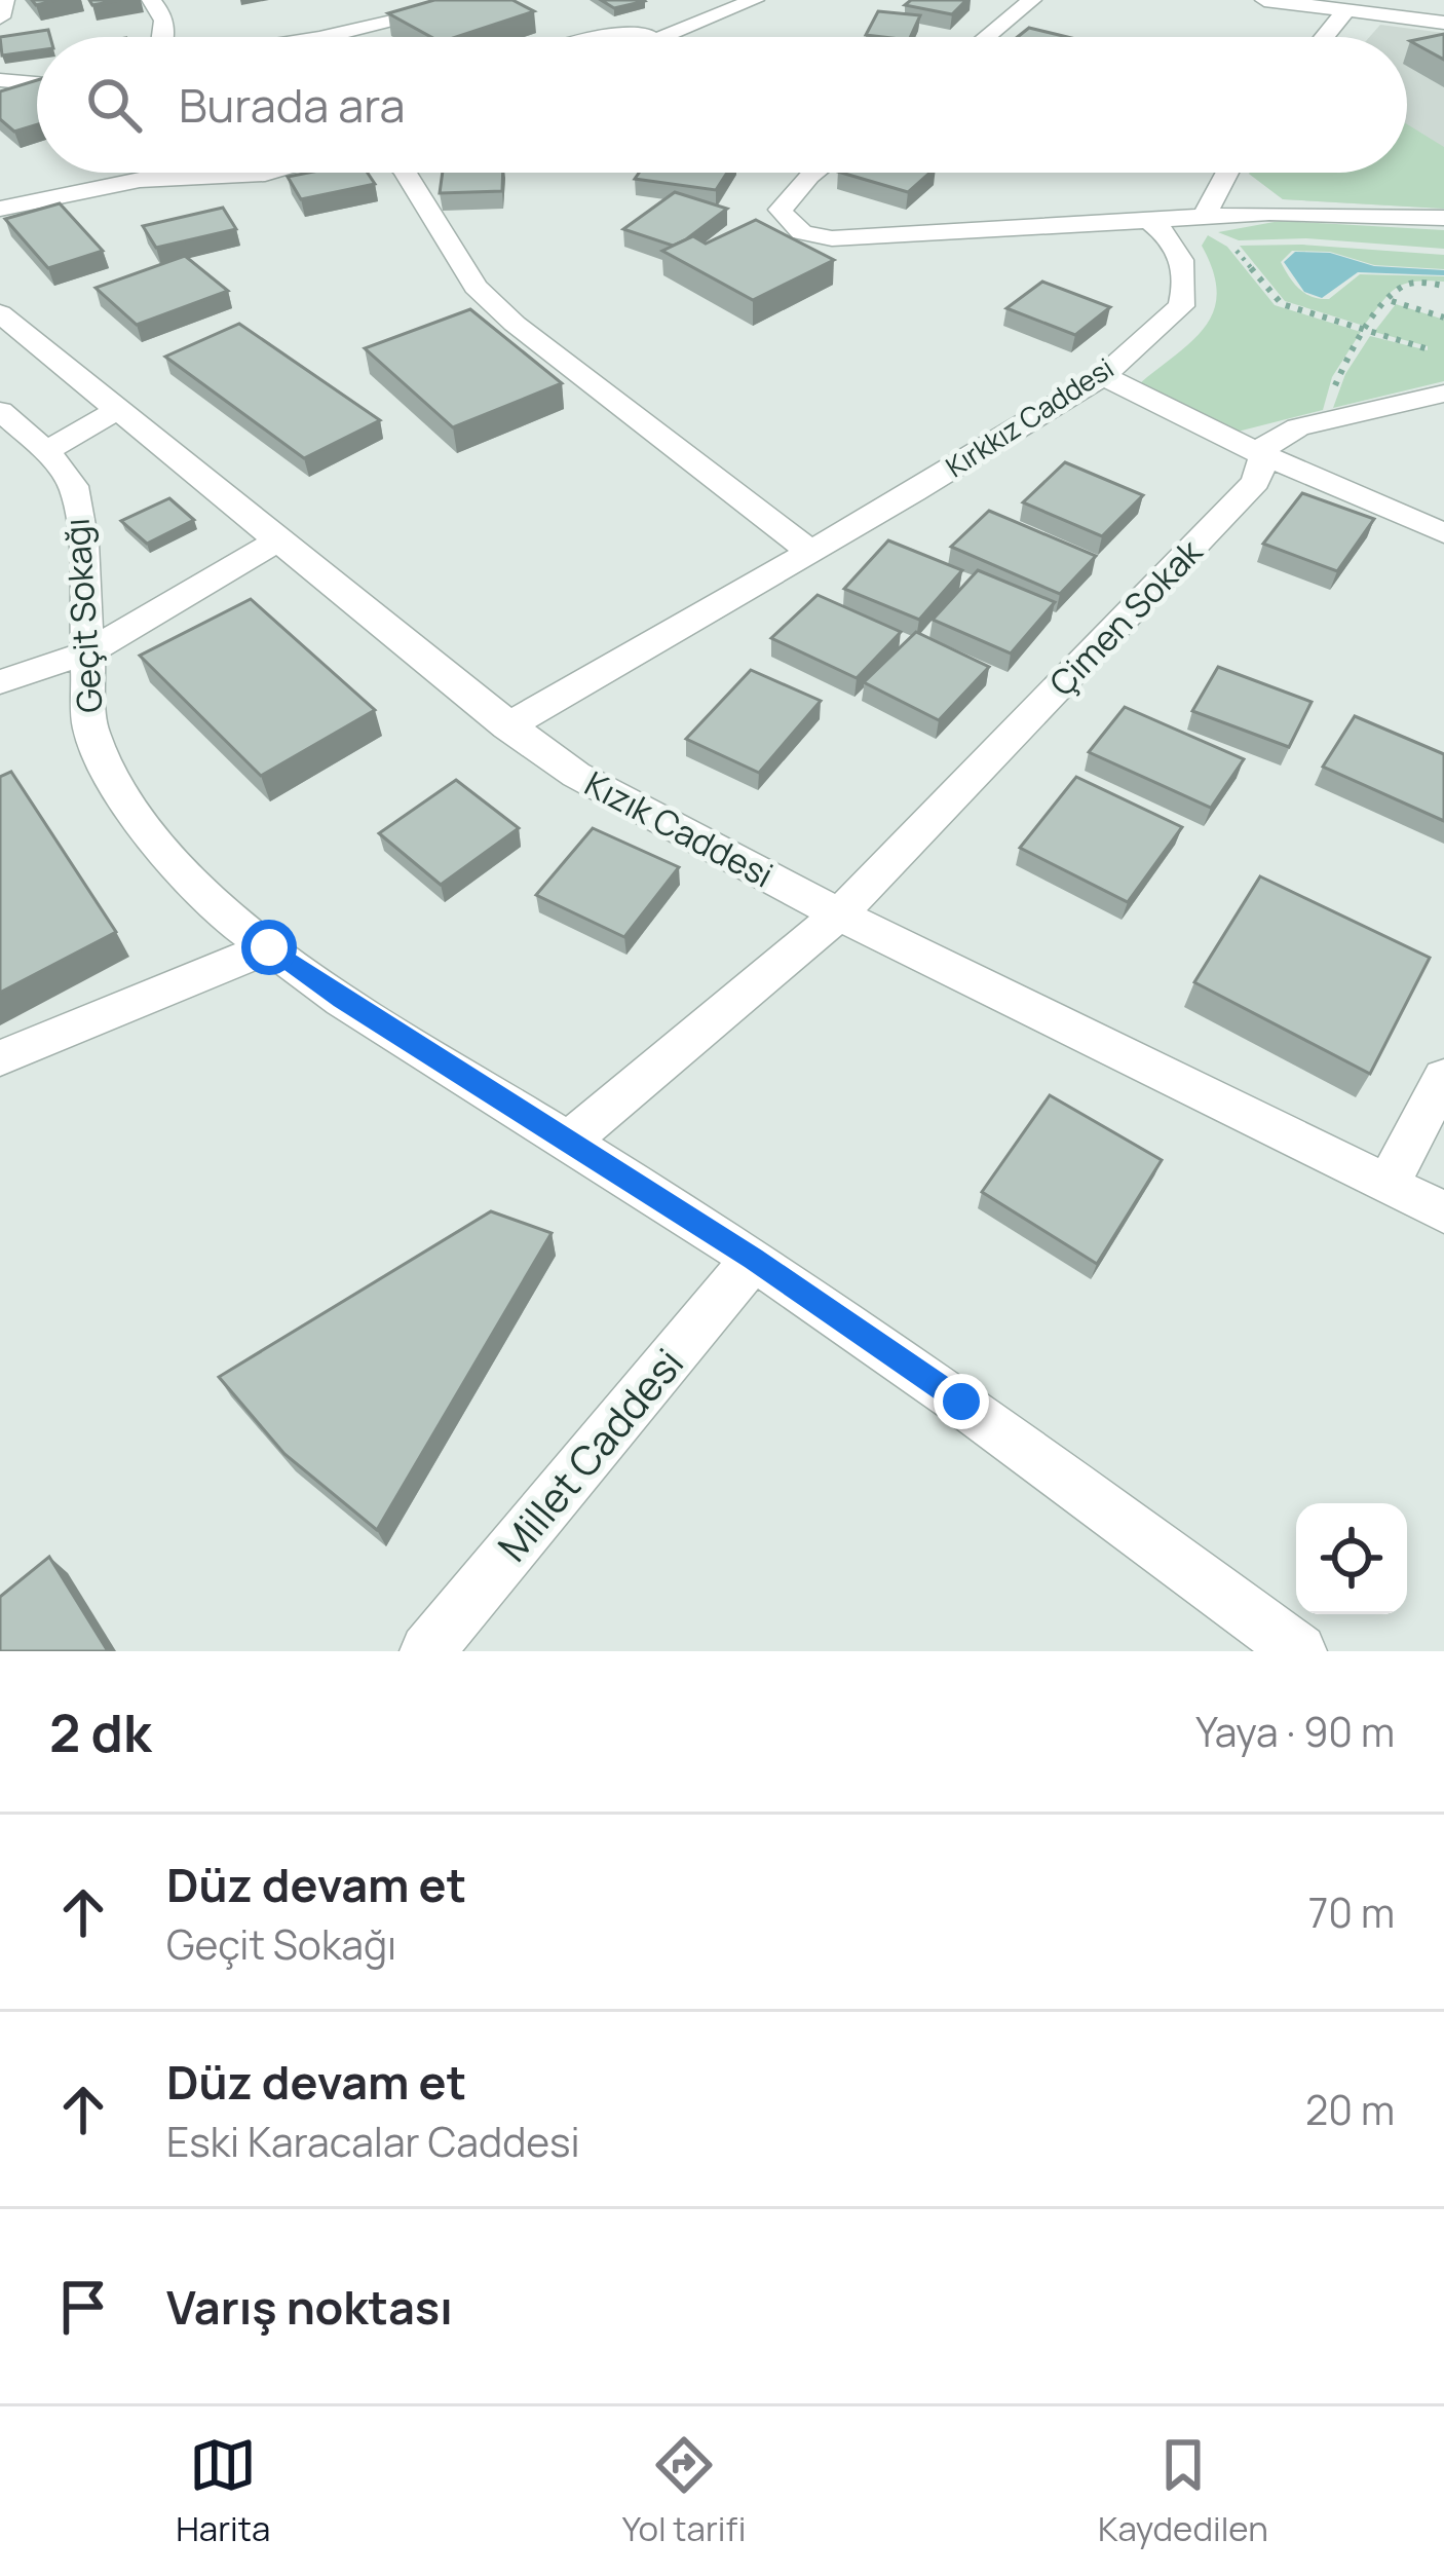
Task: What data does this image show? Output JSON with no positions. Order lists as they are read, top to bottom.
{
  "streets": {
    "street": [
      "Kırkkız Caddesi",
      "Geçit Sokağı",
      "Çimen Sokak",
      "Kızık Caddesi",
      "Millet Caddesi"
    ]
  },
  "crossings": [
    ["Kırkkız Caddesi", "Kızık Caddesi"],
    ["Geçit Sokağı", "Çimen Sokak"],
    ["Geçit Sokağı", "Millet Caddesi"],
    ["Çimen Sokak", "Kızık Caddesi"]
  ],
  "page": {
    "search": "Burada ara",
    "heading": ["2 dk", "Yaya · 90 m"],
    "list": [
      ["Düz devam et", "Geçit Sokağı", "70 m"],
      ["Düz devam et", "Eski Karacalar Caddesi", "20 m"],
      "Varış noktası"
    ],
    "nav": ["Harita", "Yol tarifi", "Kaydedilen"]
  }
}
